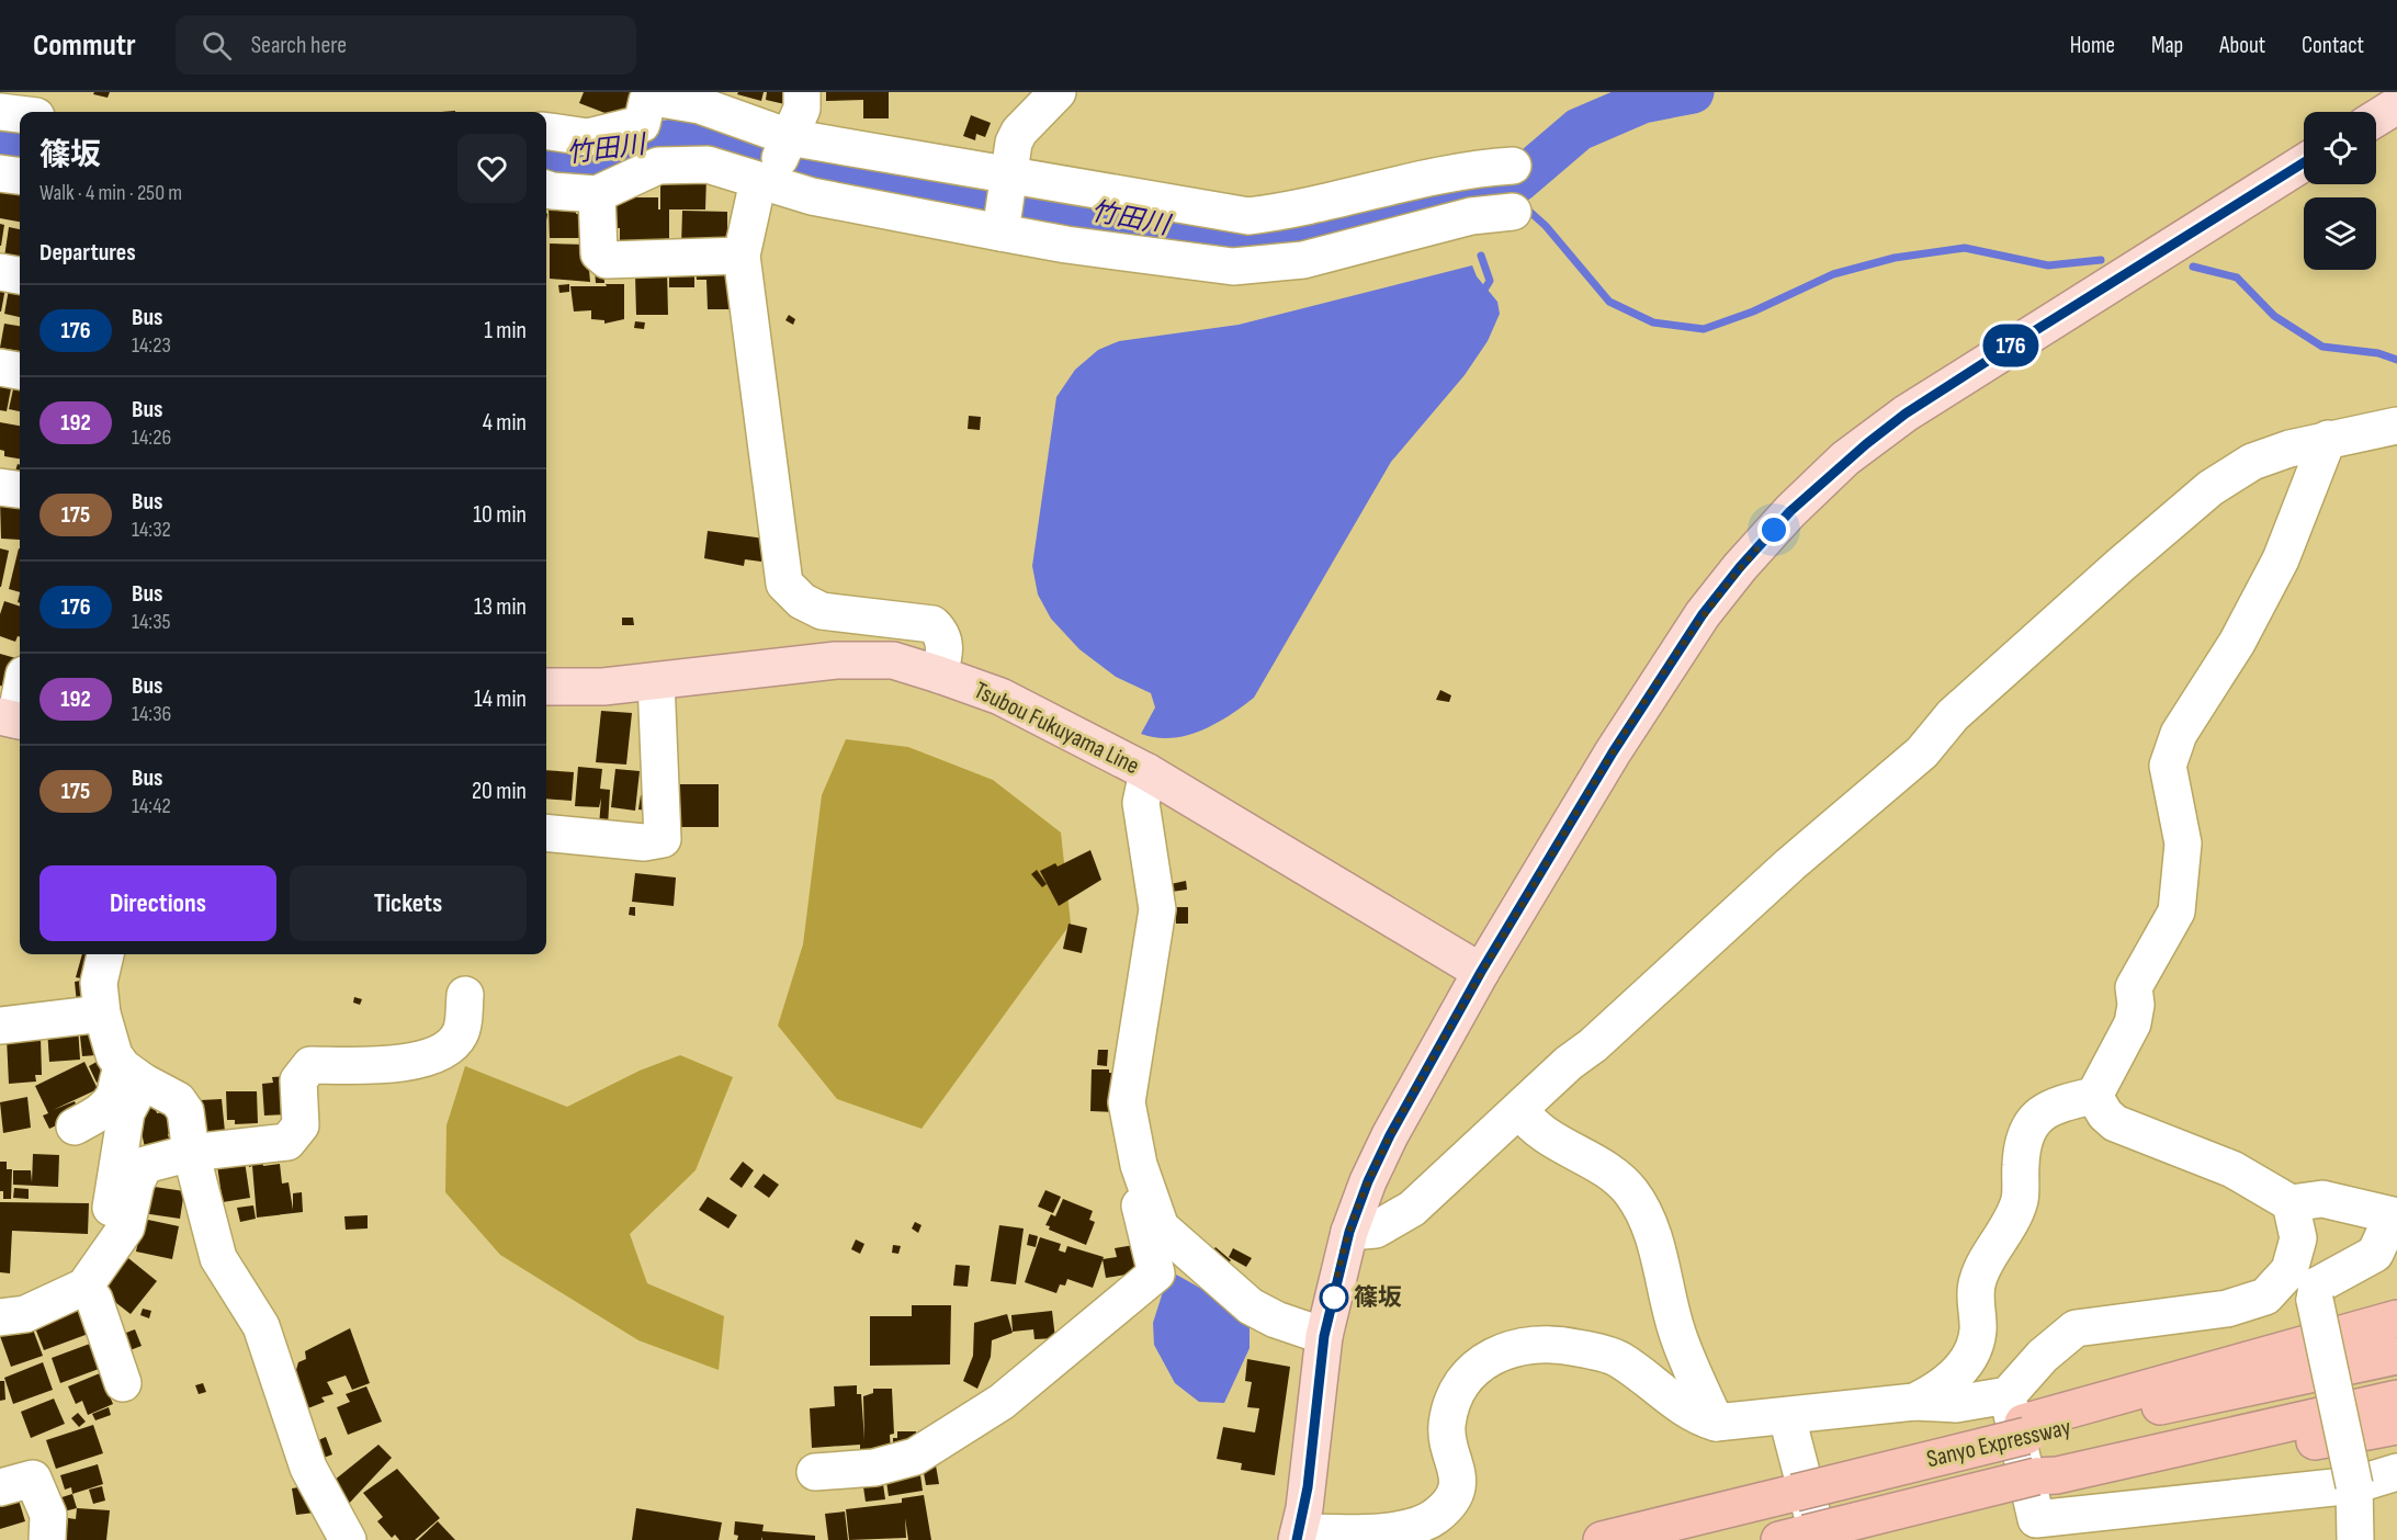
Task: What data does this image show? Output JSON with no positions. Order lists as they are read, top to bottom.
{
  "streets": {
    "highway": ["Sanyo Expressway"],
    "main road": ["Tsubou Fukuyama Line"]
  },
  "water": ["竹田川"],
  "places": ["篠坂"],
  "lines": ["bus line 176"],
  "page": {
    "header": "Commutr",
    "search": "Search here",
    "nav": [
      "Home",
      "Map",
      "About",
      "Contact"
    ],
    "on_map": "176",
    "heading": [
      ["篠坂", "Walk · 4 min · 250 m"],
      "Departures"
    ],
    "list": [
      {
        "mark": "176",
        "name": "Bus",
        "note": "14:23",
        "value": "1 min"
      },
      {
        "mark": "192",
        "name": "Bus",
        "note": "14:26",
        "value": "4 min"
      },
      {
        "mark": "175",
        "name": "Bus",
        "note": "14:32",
        "value": "10 min"
      },
      {
        "mark": "176",
        "name": "Bus",
        "note": "14:35",
        "value": "13 min"
      },
      {
        "mark": "192",
        "name": "Bus",
        "note": "14:36",
        "value": "14 min"
      },
      {
        "mark": "175",
        "name": "Bus",
        "note": "14:42",
        "value": "20 min"
      }
    ],
    "buttons": ["Directions", "Tickets"]
  }
}
